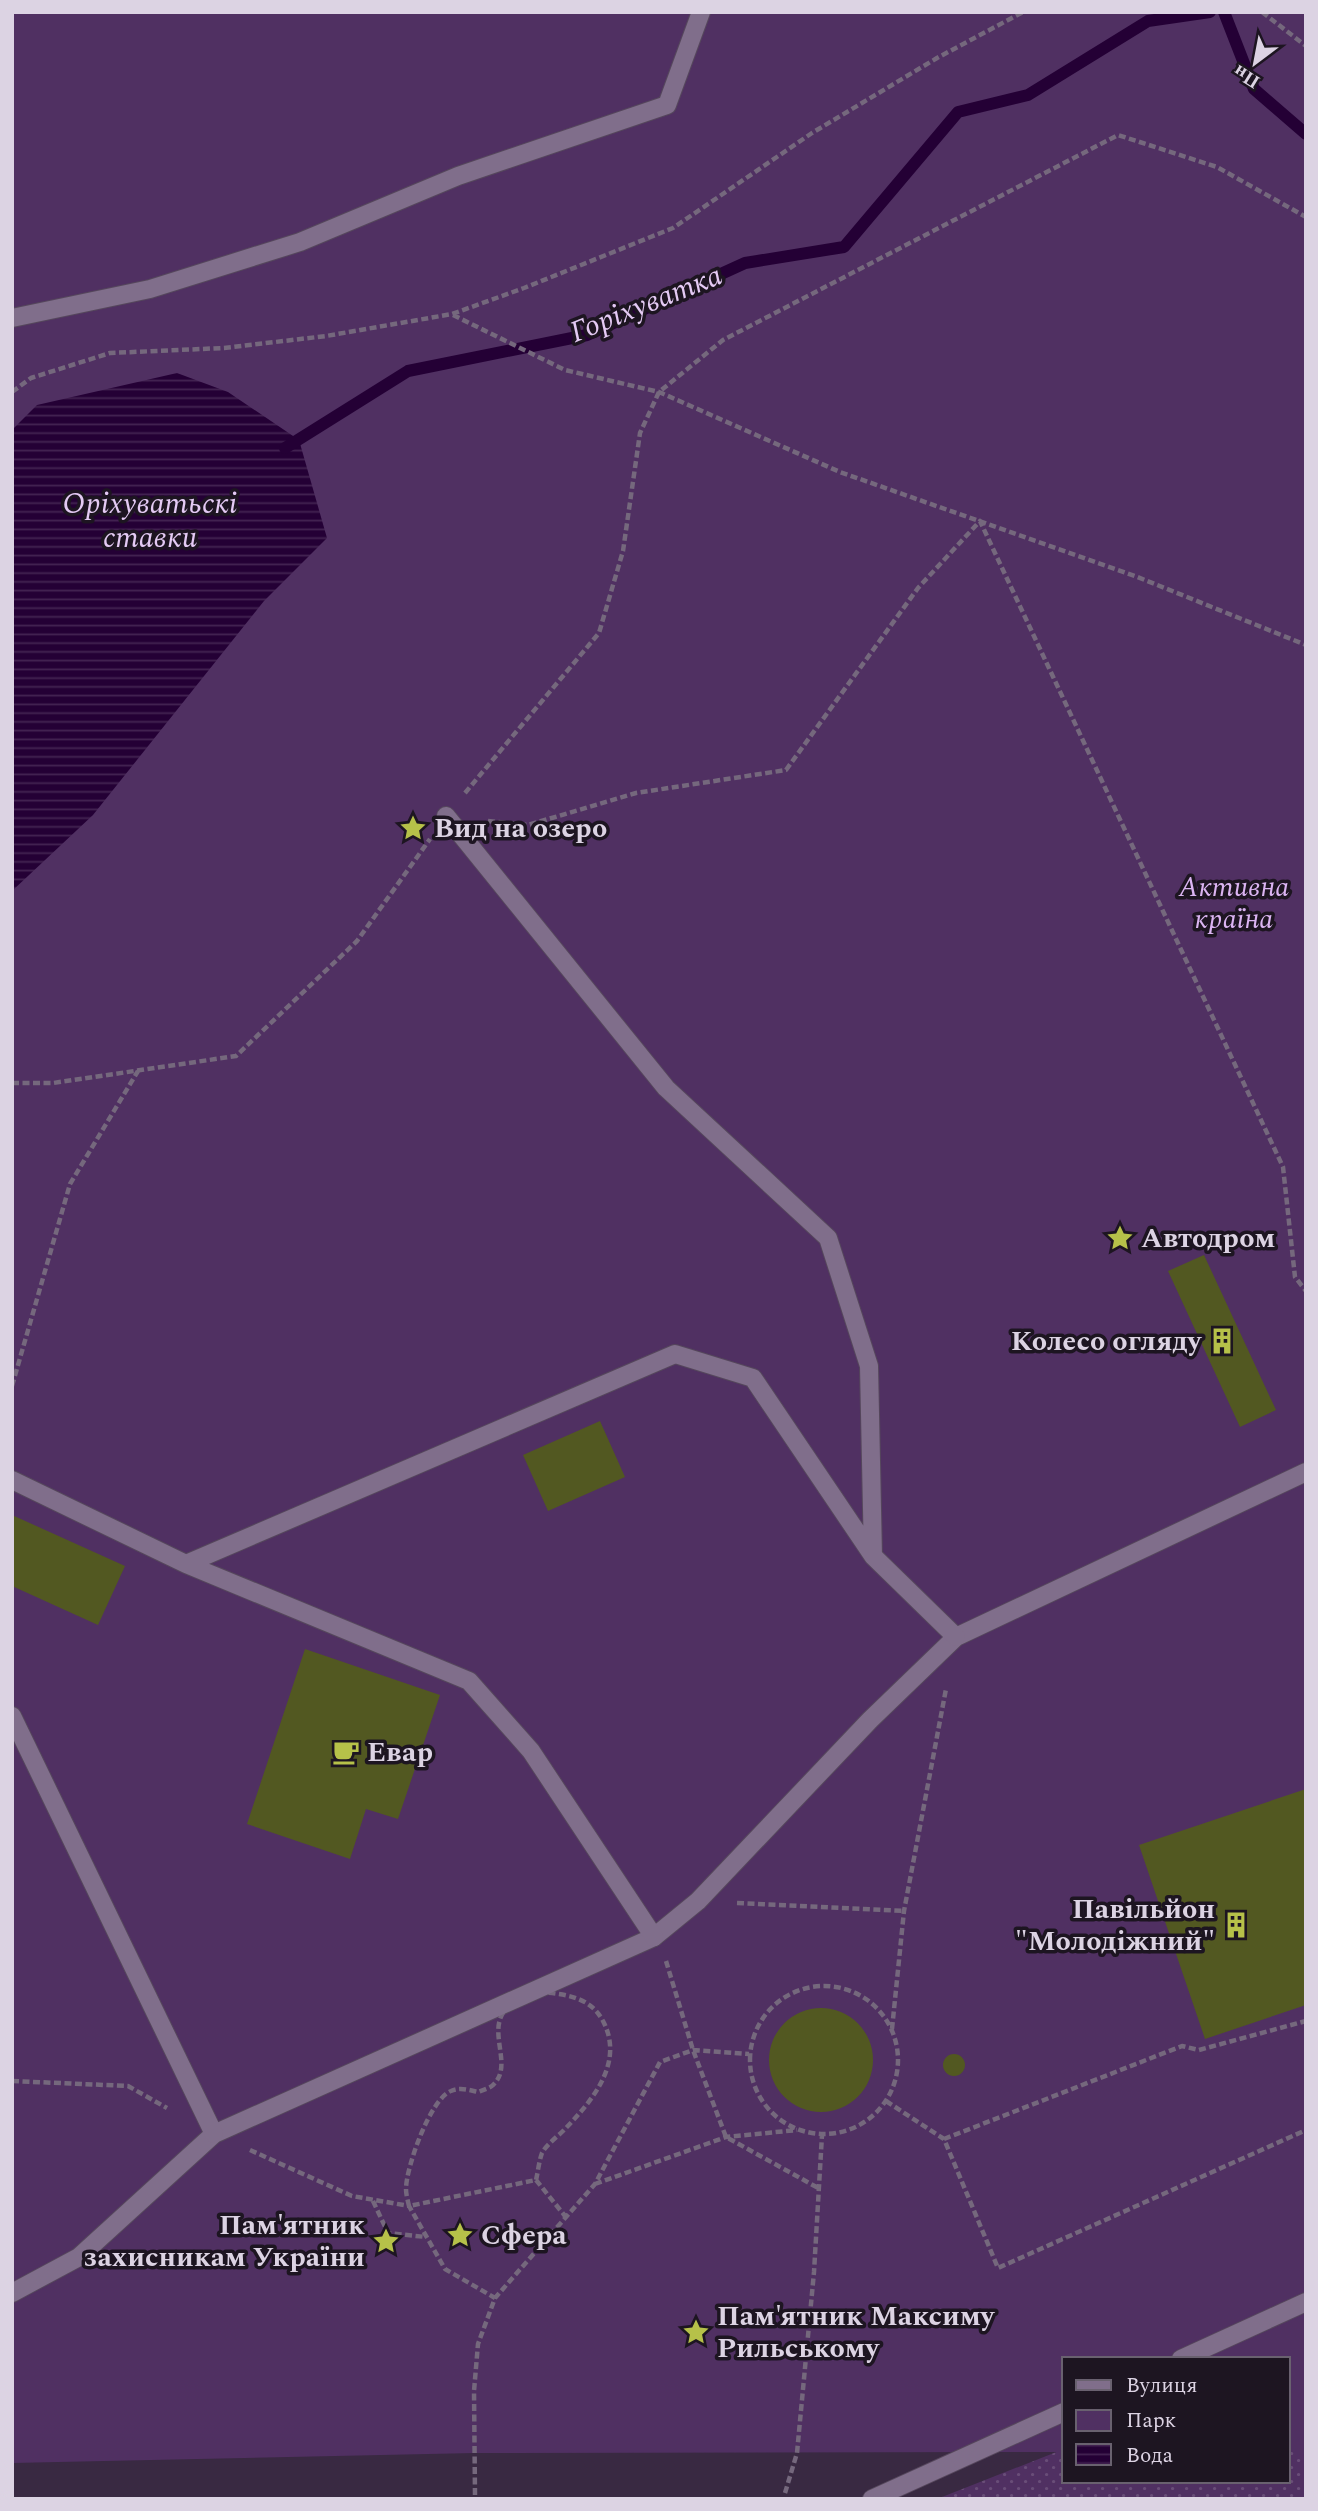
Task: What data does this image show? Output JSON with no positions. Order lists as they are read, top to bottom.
{
  "water": ["Горіхуватка", "Оріхуватьскі ставки"],
  "parks": ["Активна країна"],
  "places": {
    "place": [
      "Вид на озеро",
      "Автодром",
      "Сфера",
      "Пам'ятник захисникам України",
      "Пам'ятник Максиму Рильському"
    ],
    "building": ["Колесо огляду", "Павільйон \"Молодіжний\""],
    "cafe": ["Евар"]
  },
  "legend": ["Вулиця", "Парк", "Вода"],
  "north": "bottom left"
}
